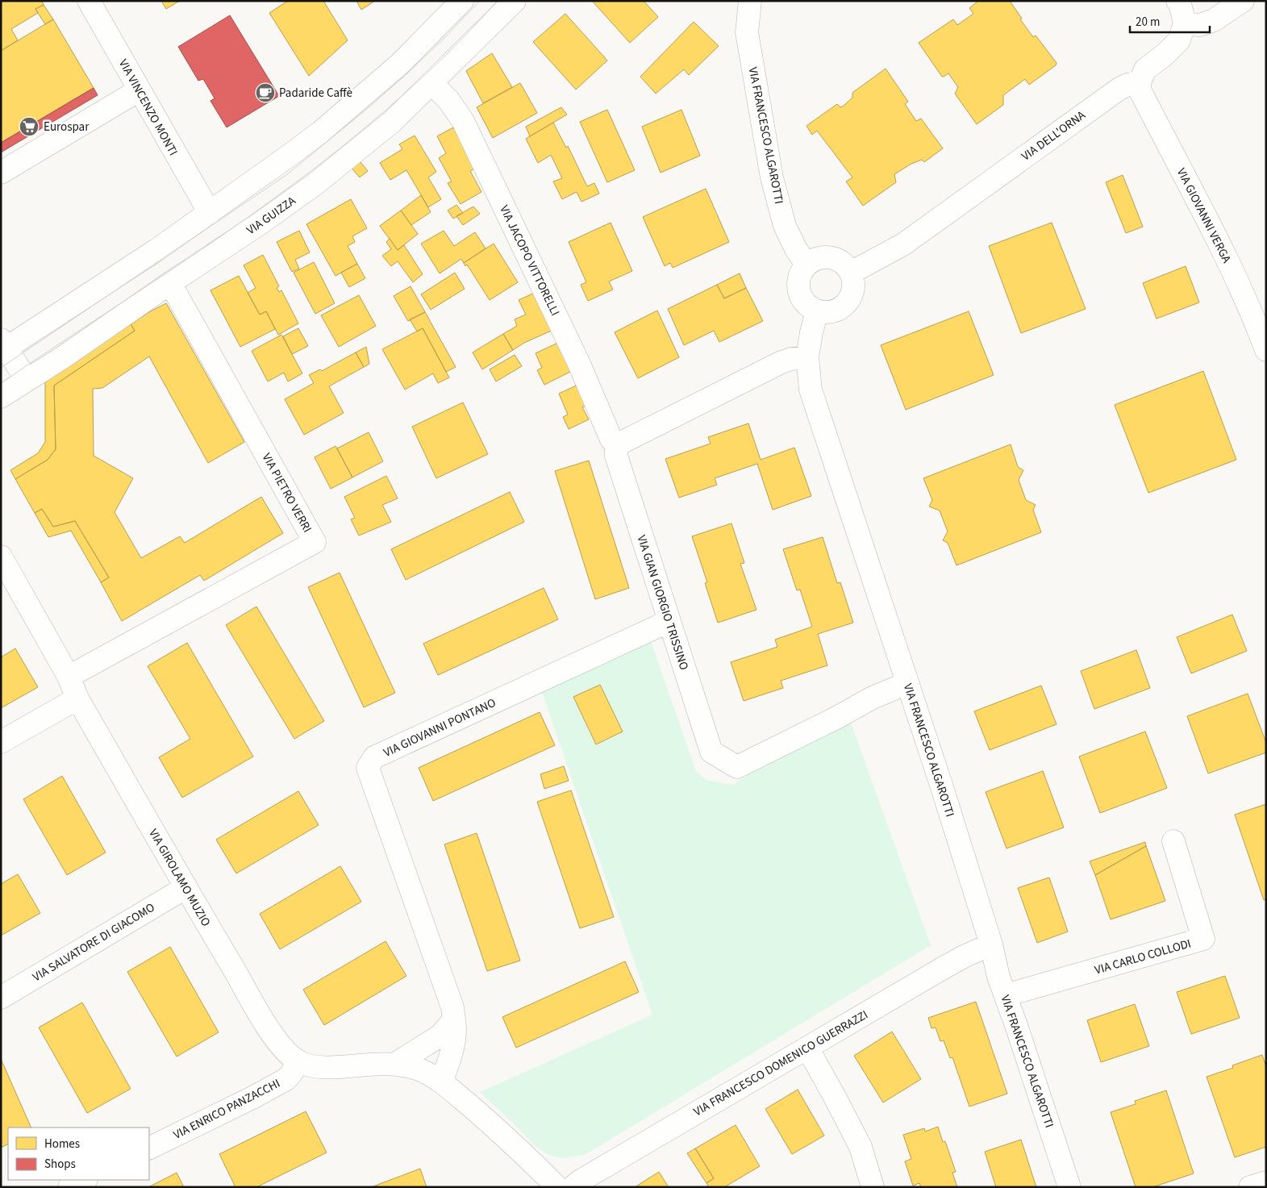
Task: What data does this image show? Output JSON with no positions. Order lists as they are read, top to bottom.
{
  "streets": {
    "street": [
      "VIA VINCENZO MONTI",
      "VIA FRANCESCO ALGAROTTI",
      "VIA DELL'ORNA",
      "VIA GUIZZA",
      "VIA GIOVANNI VERGA",
      "VIA JACOPO VITTORELLI",
      "VIA PIETRO VERRI",
      "VIA GIAN GIORGIO TRISSINO",
      "VIA GIOVANNI PONTANO",
      "VIA GIROLAMO MUZIO",
      "VIA SALVATORE DI GIACOMO",
      "VIA CARLO COLLODI",
      "VIA FRANCESCO DOMENICO GUERRAZZI",
      "VIA ENRICO PANZACCHI"
    ]
  },
  "crossings": [
    ["VIA FRANCESCO ALGAROTTI", "VIA DELL'ORNA"],
    ["VIA FRANCESCO ALGAROTTI", "VIA GIAN GIORGIO TRISSINO"],
    ["VIA FRANCESCO ALGAROTTI", "VIA CARLO COLLODI"],
    ["VIA FRANCESCO ALGAROTTI", "VIA FRANCESCO DOMENICO GUERRAZZI"],
    ["VIA DELL'ORNA", "VIA GIOVANNI VERGA"],
    ["VIA GUIZZA", "VIA JACOPO VITTORELLI"],
    ["VIA GUIZZA", "VIA PIETRO VERRI"],
    ["VIA JACOPO VITTORELLI", "VIA GIAN GIORGIO TRISSINO"],
    ["VIA PIETRO VERRI", "VIA GIROLAMO MUZIO"],
    ["VIA GIAN GIORGIO TRISSINO", "VIA GIOVANNI PONTANO"],
    ["VIA GIOVANNI PONTANO", "VIA GIROLAMO MUZIO"],
    ["VIA GIROLAMO MUZIO", "VIA SALVATORE DI GIACOMO"],
    ["VIA GIROLAMO MUZIO", "VIA ENRICO PANZACCHI"]
  ],
  "places": {
    "cafe": ["Padaride Caffè"],
    "supermarket": ["Eurospar"]
  },
  "legend": ["Homes", "Shops"],
  "scale_bar": "20 m"
}
